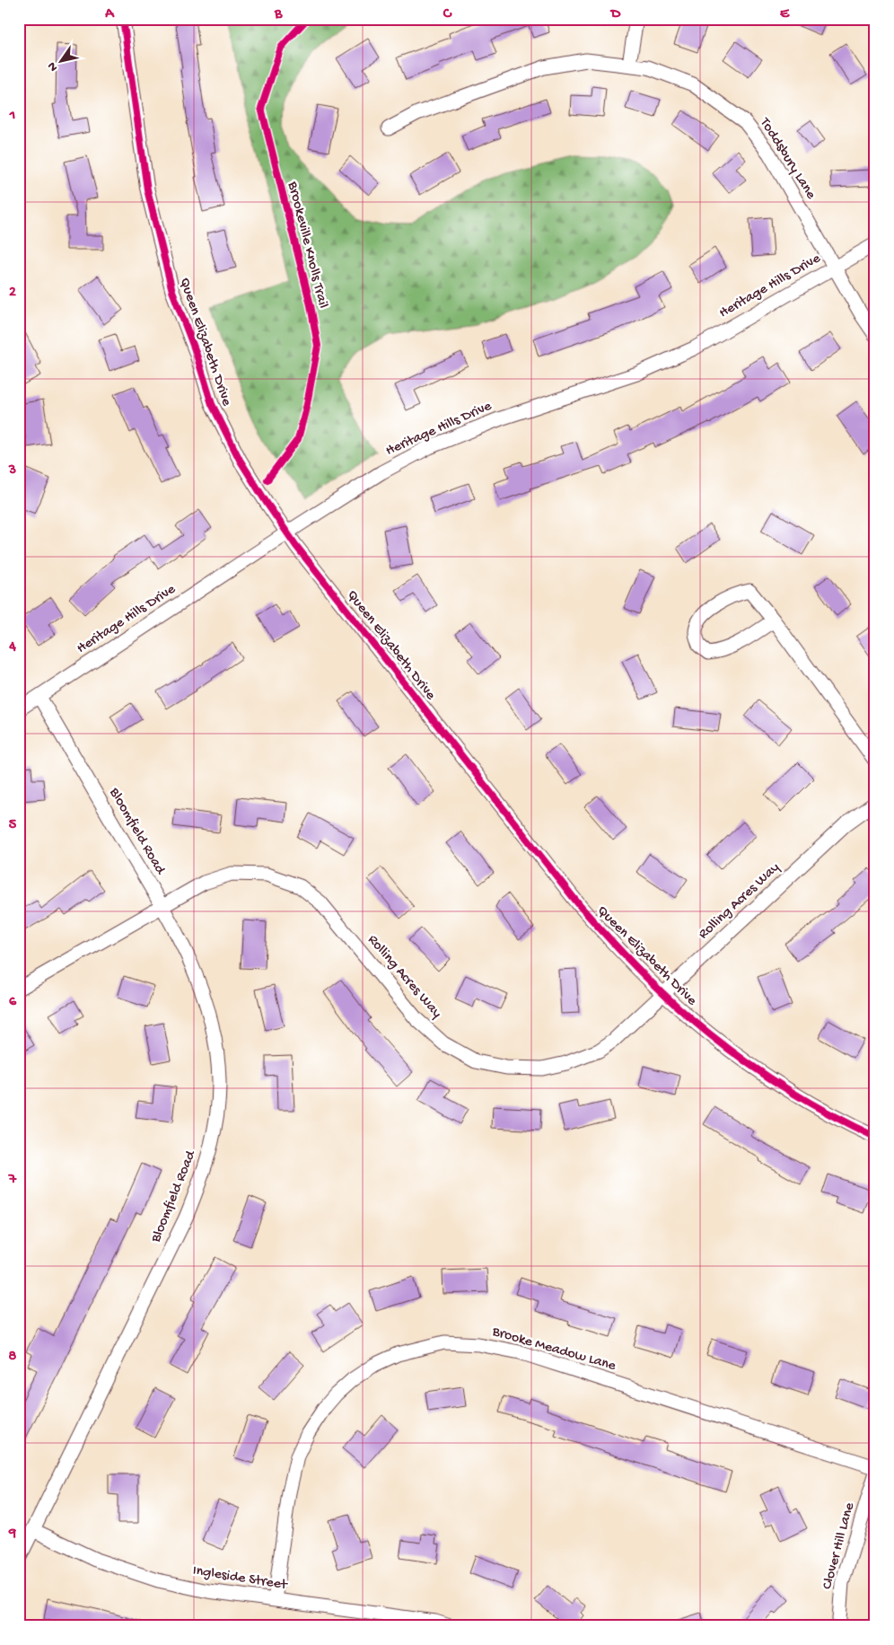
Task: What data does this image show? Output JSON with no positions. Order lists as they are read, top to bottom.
{
  "streets": {
    "street": [
      "Toddsbury Lane",
      "Heritage Hills Drive",
      "Queen Elizabeth Drive",
      "Bloomfield Road",
      "Rolling Acres Way",
      "Brooke Meadow Lane",
      "Clover Hill Lane",
      "Ingleside Street"
    ],
    "cycle path": ["Brookeville Knolls Trail"]
  },
  "crossings": [
    ["Toddsbury Lane", "Heritage Hills Drive"],
    ["Heritage Hills Drive", "Queen Elizabeth Drive"],
    ["Heritage Hills Drive", "Bloomfield Road"],
    ["Queen Elizabeth Drive", "Rolling Acres Way"],
    ["Bloomfield Road", "Rolling Acres Way"],
    ["Bloomfield Road", "Ingleside Street"],
    ["Brooke Meadow Lane", "Ingleside Street"]
  ],
  "north": "bottom left",
  "grid": {
    "columns": [
      "A",
      "B",
      "C",
      "D",
      "E"
    ],
    "rows": [
      "1",
      "2",
      "3",
      "4",
      "5",
      "6",
      "7",
      "8",
      "9"
    ]
  }
}
